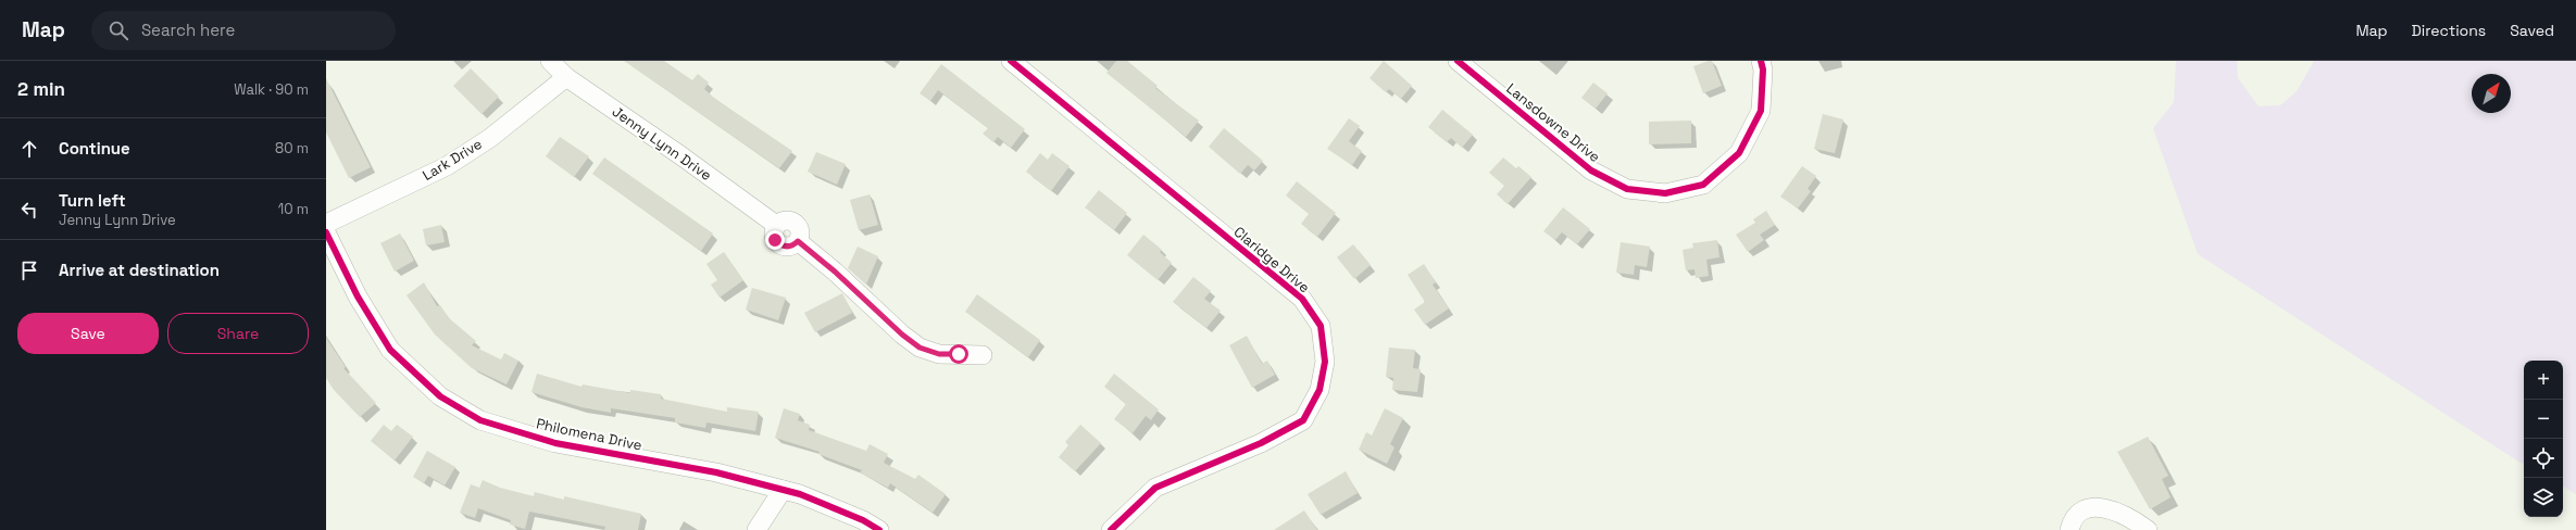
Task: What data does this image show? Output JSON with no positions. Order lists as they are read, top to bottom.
{
  "streets": {
    "street": [
      "Lansdowne Drive",
      "Jenny Lynn Drive",
      "Lark Drive",
      "Claridge Drive",
      "Philomena Drive"
    ]
  },
  "crossings": [
    ["Jenny Lynn Drive", "Lark Drive"]
  ],
  "north": "top right",
  "page": {
    "header": "Map",
    "search": "Search here",
    "nav": ["Map", "Directions", "Saved"],
    "heading": ["2 min", "Walk · 90 m"],
    "list": [
      ["Continue", "80 m"],
      ["Turn left", "Jenny Lynn Drive", "10 m"],
      "Arrive at destination"
    ],
    "buttons": ["Save", "Share"],
    "map_buttons": ["+", "−"]
  }
}
